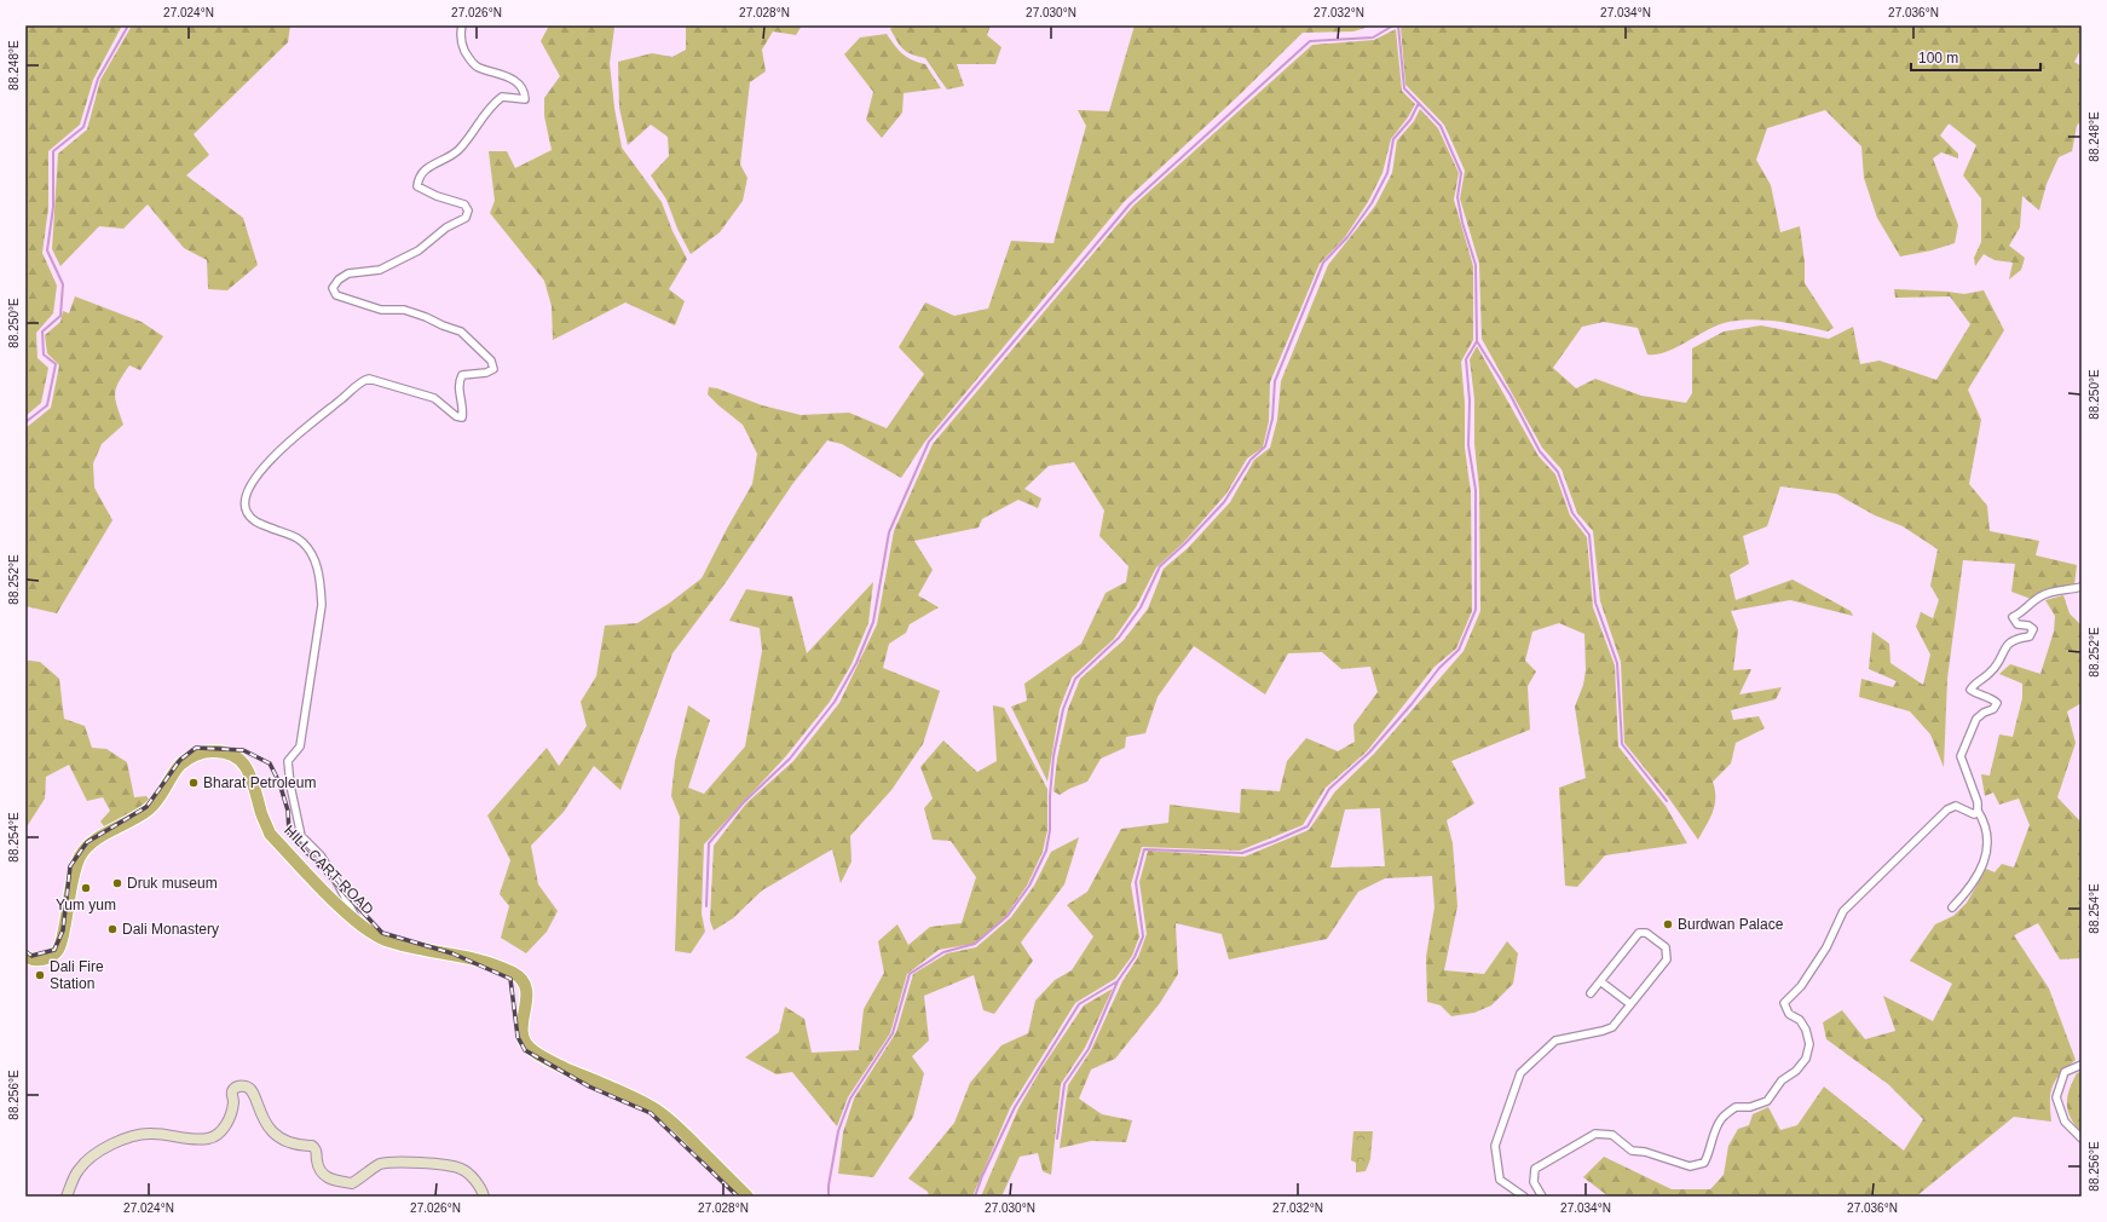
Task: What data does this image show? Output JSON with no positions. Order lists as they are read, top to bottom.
{
  "streets": {
    "highway": ["HILL CART ROAD"]
  },
  "places": [
    "Bharat Petroleum",
    "Druk museum",
    "Yum yum",
    "Burdwan Palace",
    "Dali Monastery",
    "Dali Fire Station"
  ],
  "scale_bar": "100 m",
  "coordinates": [
    "27.024°N",
    "27.026°N",
    "27.028°N",
    "27.030°N",
    "27.032°N",
    "27.034°N",
    "27.036°N",
    "88.248°E",
    "88.250°E",
    "88.252°E",
    "88.254°E",
    "88.256°E"
  ]
}
